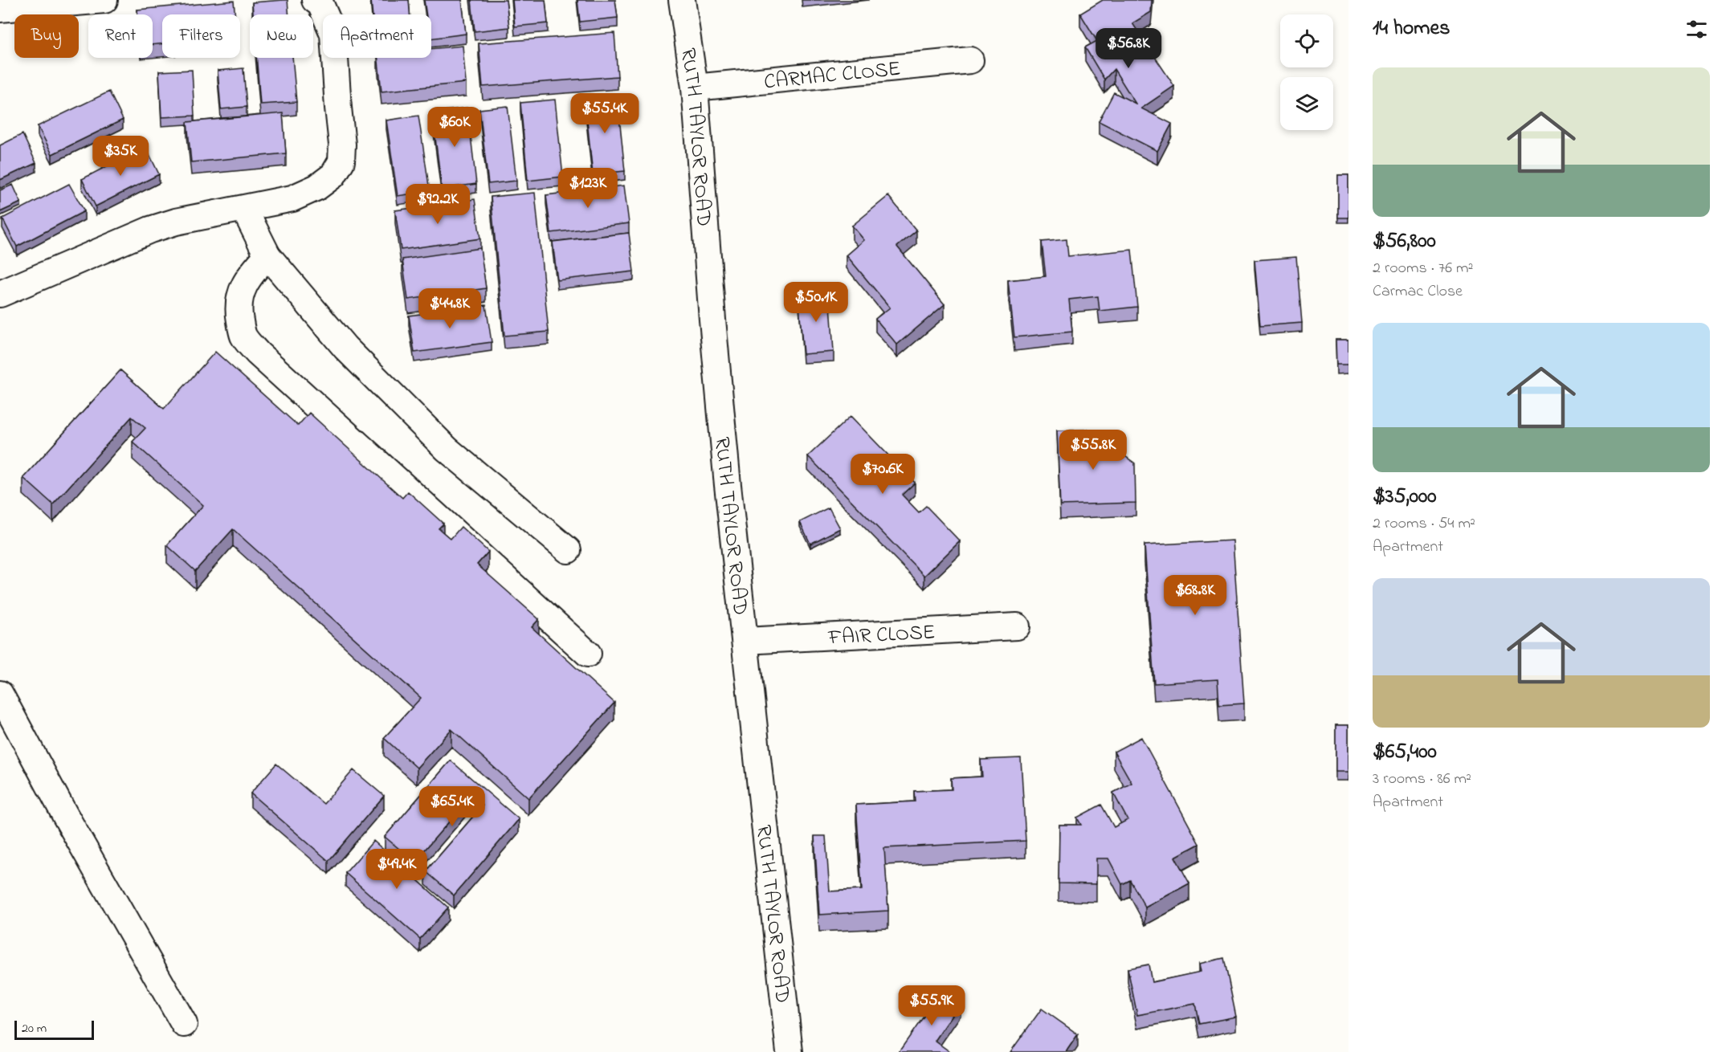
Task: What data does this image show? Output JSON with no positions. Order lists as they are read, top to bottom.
{
  "streets": {
    "street": ["CARMAC CLOSE", "RUTH TAYLOR ROAD", "FAIR CLOSE"]
  },
  "crossings": [
    ["CARMAC CLOSE", "RUTH TAYLOR ROAD"],
    ["RUTH TAYLOR ROAD", "FAIR CLOSE"]
  ],
  "scale_bar": "20 m",
  "page": {
    "heading": "14 homes",
    "chip": [
      "Buy",
      "Rent",
      "Filters",
      "New",
      "Apartment"
    ],
    "price": [
      "$56.8K",
      "$55.4K",
      "$60K",
      "$35K",
      "$123K",
      "$92.2K",
      "$50.1K",
      "$44.8K",
      "$55.8K",
      "$70.6K",
      "$68.8K",
      "$65.4K",
      "$49.4K",
      "$55.9K"
    ],
    "list": [
      {
        "name": "$56,800",
        "note": "2 rooms · 76 m² · Carmac Close"
      },
      {
        "name": "$35,000",
        "note": "2 rooms · 54 m² · Apartment"
      },
      {
        "name": "$65,400",
        "note": "3 rooms · 86 m² · Apartment"
      }
    ],
    "scale": "20 m"
  }
}
